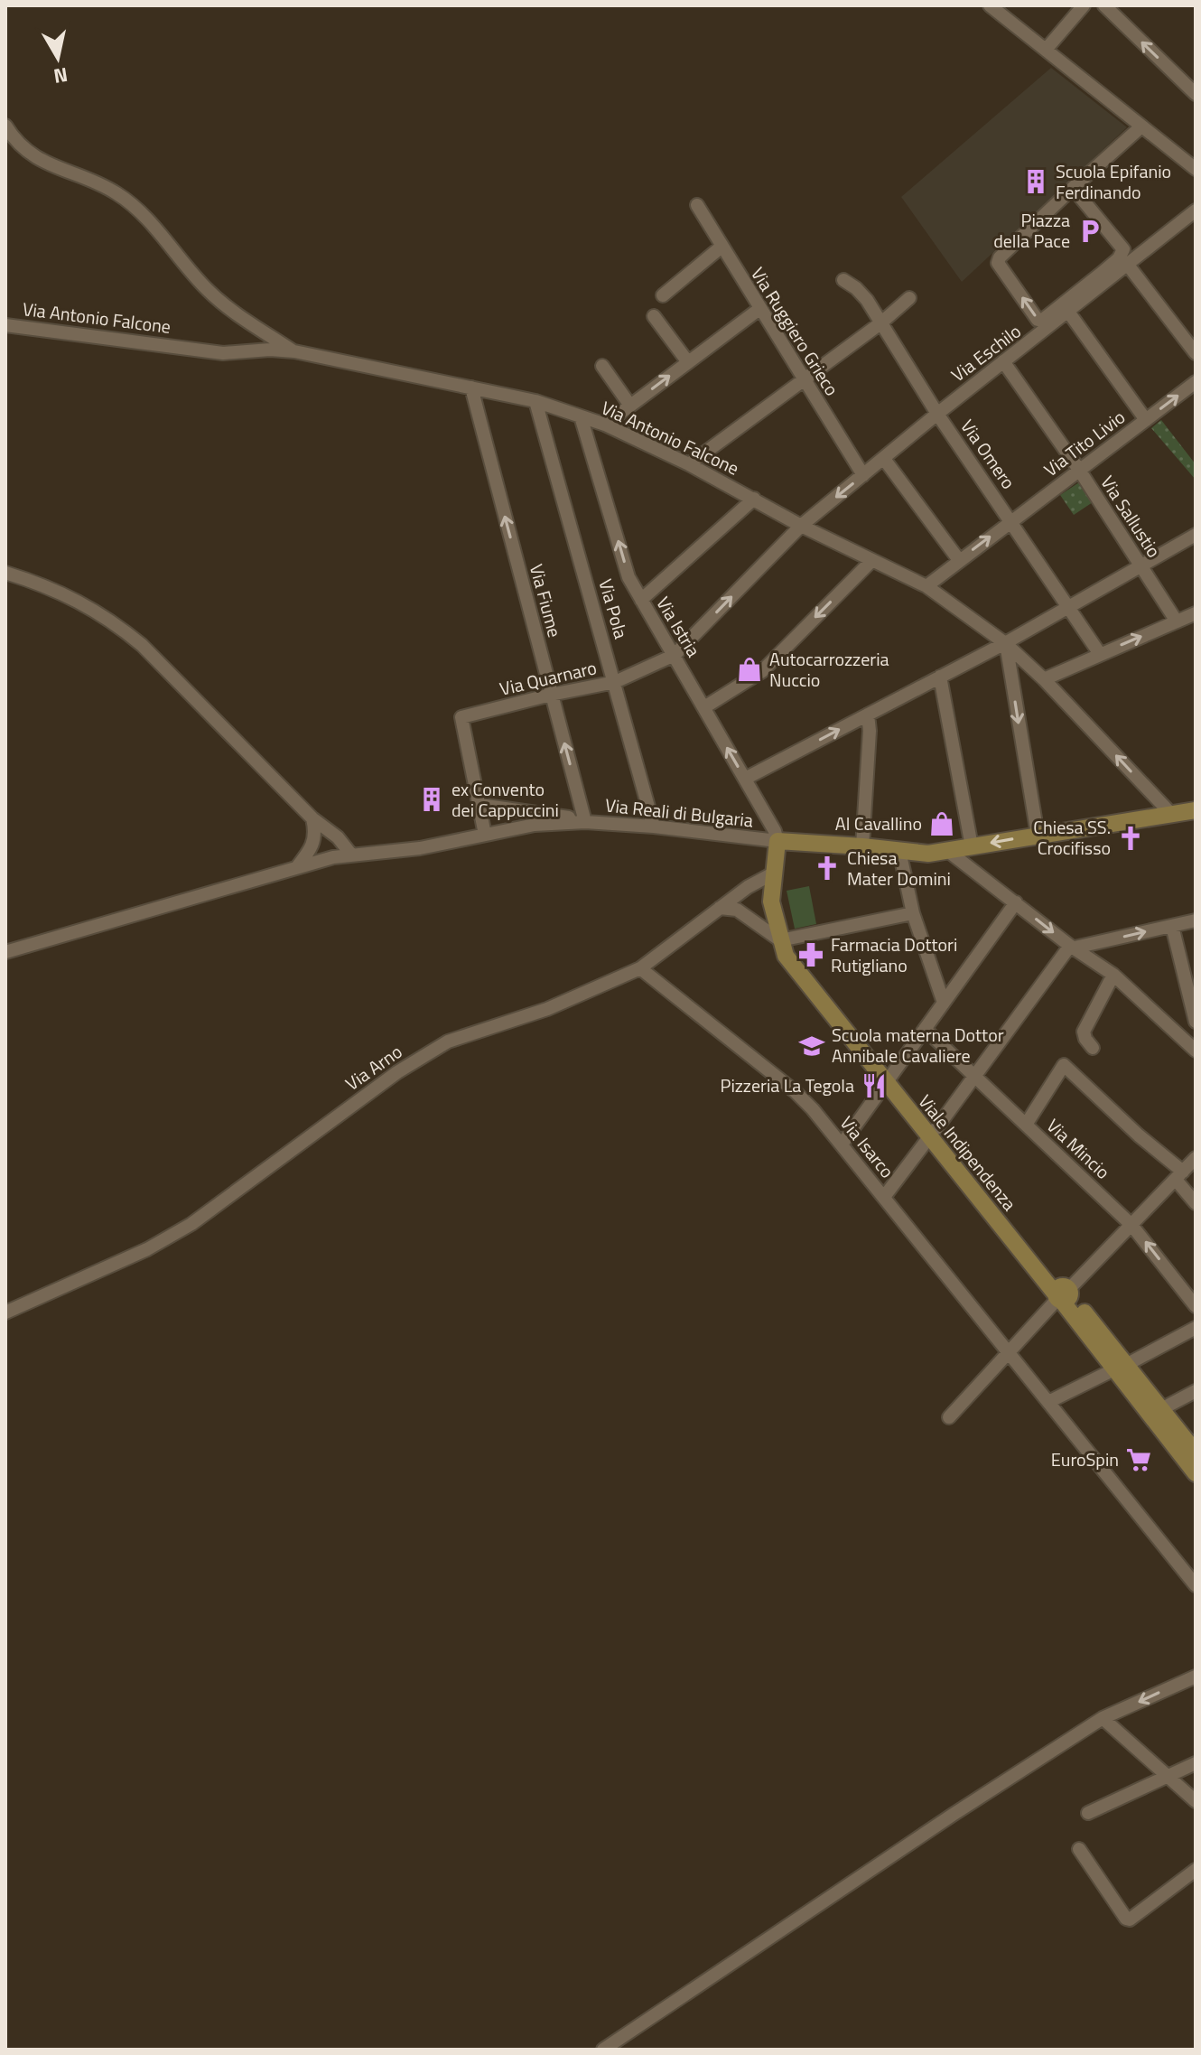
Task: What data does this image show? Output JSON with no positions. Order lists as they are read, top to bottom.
{
  "streets": {
    "main road": ["Viale Indipendenza"],
    "street": [
      "Via Antonio Falcone",
      "Via Ruggiero Grieco",
      "Via Eschilo",
      "Via Tito Livio",
      "Via Omero",
      "Via Sallustio",
      "Via Fiume",
      "Via Pola",
      "Via Istria",
      "Via Quarnaro",
      "Via Reali di Bulgaria",
      "Via Arno",
      "Via Isarco",
      "Via Mincio"
    ]
  },
  "crossings": [
    ["Via Antonio Falcone", "Via Eschilo"],
    ["Via Antonio Falcone", "Via Tito Livio"],
    ["Via Antonio Falcone", "Via Fiume"],
    ["Via Antonio Falcone", "Via Pola"],
    ["Via Antonio Falcone", "Via Istria"],
    ["Via Antonio Falcone", "Via Quarnaro"],
    ["Via Ruggiero Grieco", "Via Eschilo"],
    ["Via Eschilo", "Via Omero"],
    ["Via Eschilo", "Via Sallustio"],
    ["Via Eschilo", "Via Quarnaro"],
    ["Via Tito Livio", "Via Omero"],
    ["Via Tito Livio", "Via Sallustio"],
    ["Via Fiume", "Via Quarnaro"],
    ["Via Fiume", "Via Reali di Bulgaria"],
    ["Via Pola", "Via Quarnaro"],
    ["Via Pola", "Via Reali di Bulgaria"],
    ["Via Istria", "Via Quarnaro"],
    ["Via Istria", "Via Reali di Bulgaria"],
    ["Via Istria", "Viale Indipendenza"],
    ["Via Quarnaro", "Via Reali di Bulgaria"],
    ["Via Reali di Bulgaria", "Viale Indipendenza"],
    ["Via Arno", "Via Isarco"],
    ["Via Arno", "Viale Indipendenza"]
  ],
  "one_way": ["Via Fiume", "Via Istria"],
  "places": {
    "building": ["Scuola Epifanio Ferdinando", "ex Convento dei Cappuccini"],
    "parking": ["Piazza della Pace"],
    "shop": ["Autocarrozzeria Nuccio", "Al Cavallino"],
    "church": ["Chiesa SS. Crocifisso", "Chiesa Mater Domini"],
    "pharmacy": ["Farmacia Dottori Rutigliano"],
    "school or university": ["Scuola materna Dottor Annibale Cavaliere"],
    "restaurant": ["Pizzeria La Tegola"],
    "supermarket": ["EuroSpin"]
  },
  "north": "bottom"
}
